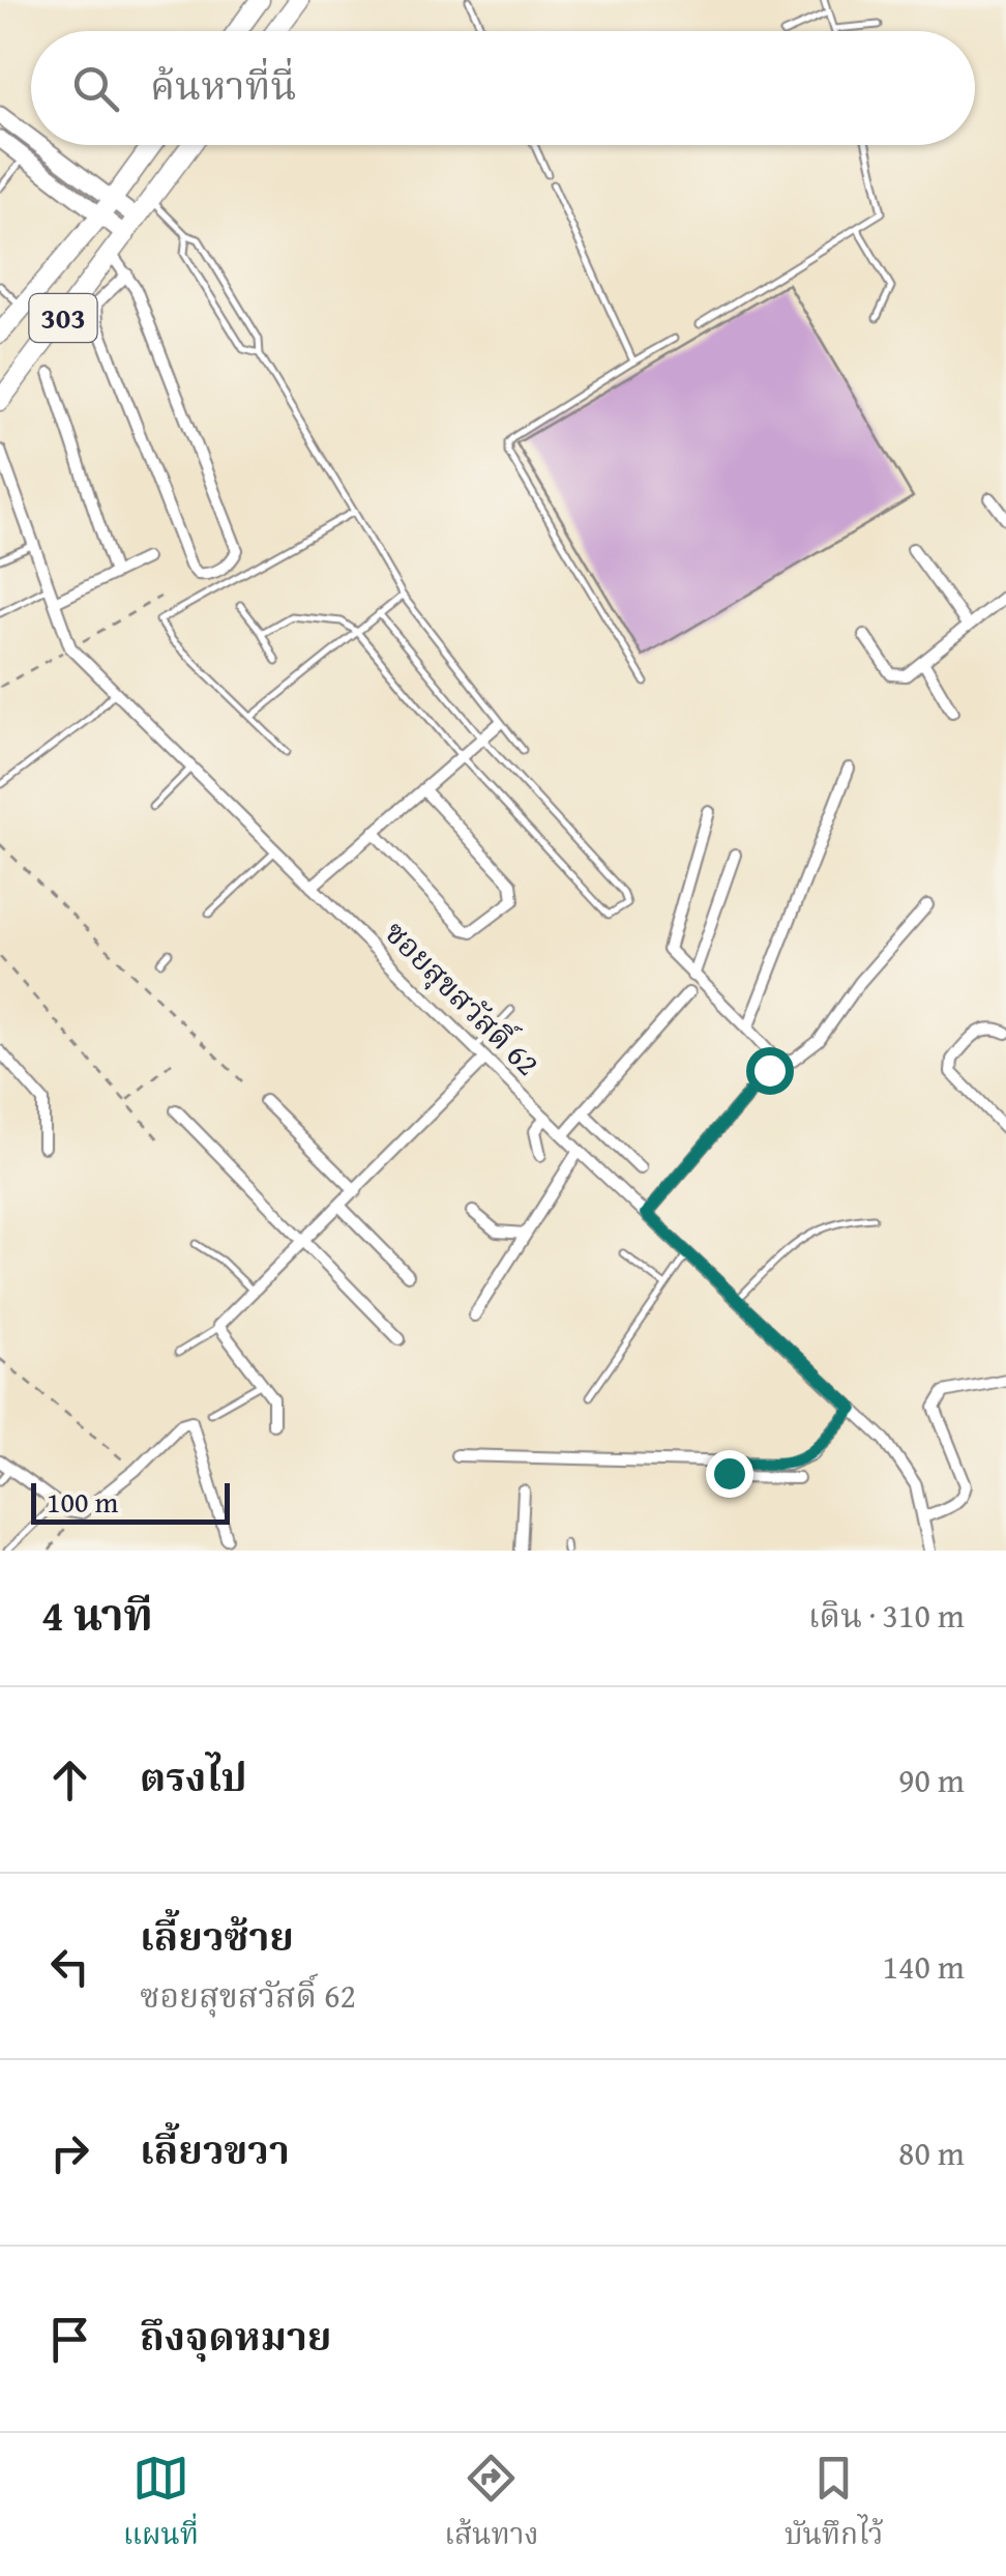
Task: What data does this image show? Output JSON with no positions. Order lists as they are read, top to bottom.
{
  "streets": {
    "main road": ["303"],
    "street": ["ซอยสุขสวัสดิ์ 62"]
  },
  "scale_bar": "100 m",
  "page": {
    "search": "ค้นหาที่นี่",
    "scale": "100 m",
    "heading": ["4 นาที", "เดิน · 310 m"],
    "list": [
      ["ตรงไป", "90 m"],
      ["เลี้ยวซ้าย", "ซอยสุขสวัสดิ์ 62", "140 m"],
      ["เลี้ยวขวา", "80 m"],
      "ถึงจุดหมาย"
    ],
    "nav": ["แผนที่", "เส้นทาง", "บันทึกไว้"]
  }
}
